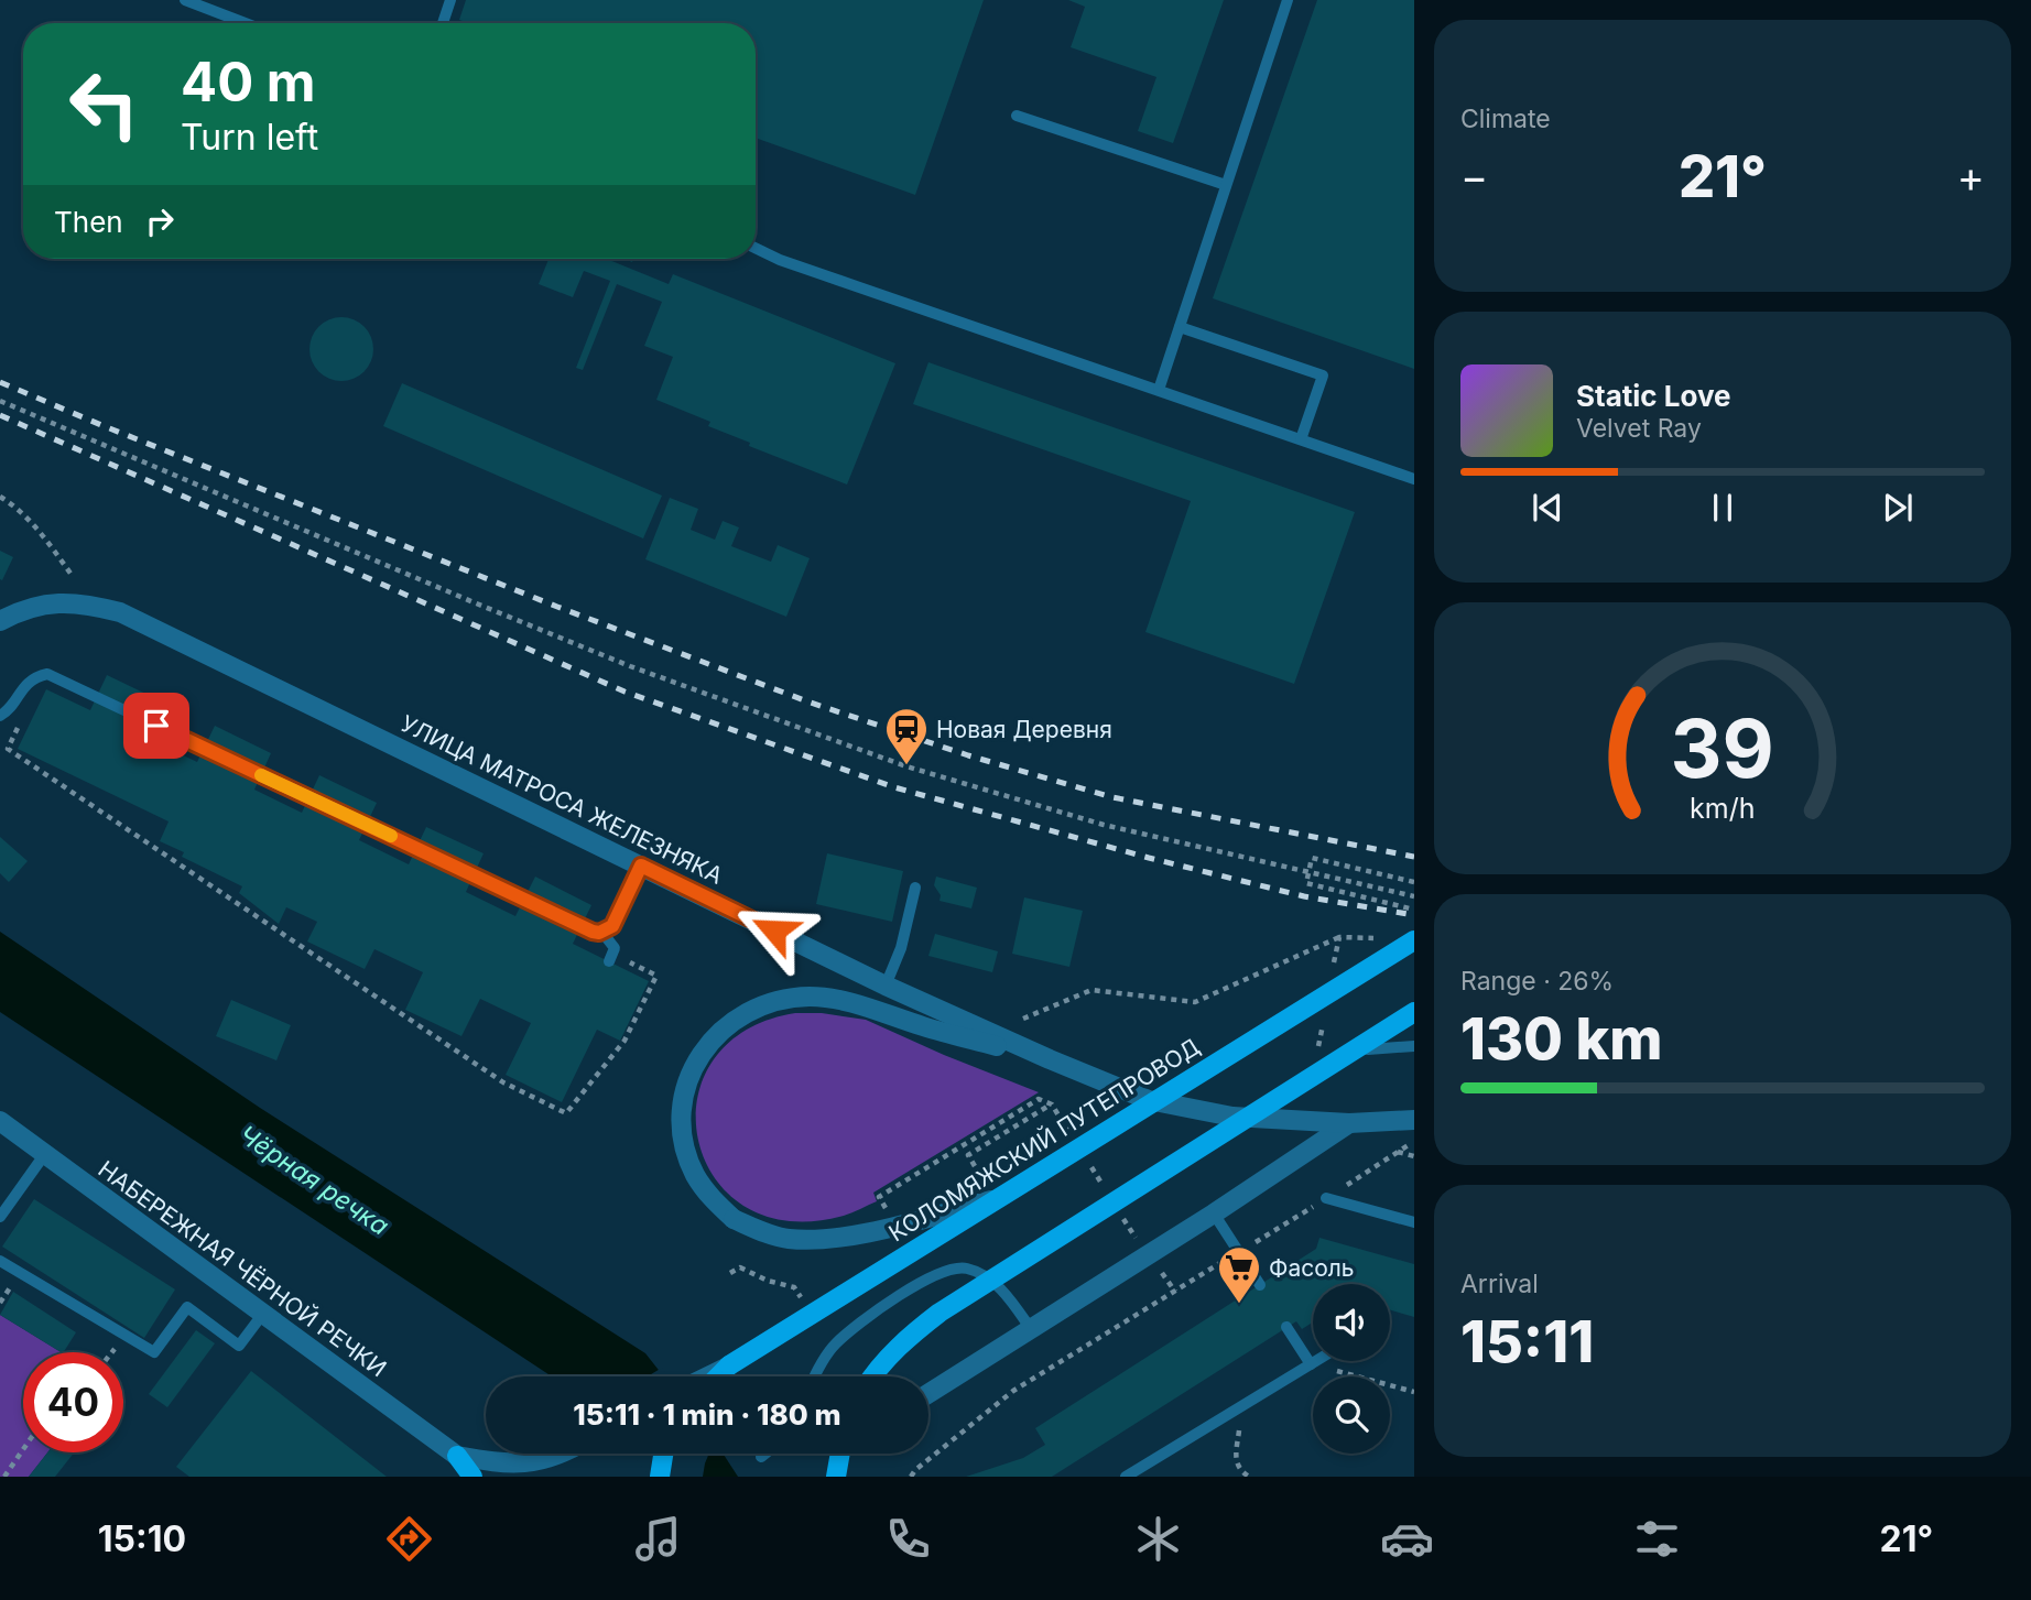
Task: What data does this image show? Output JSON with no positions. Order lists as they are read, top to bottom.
{
  "streets": {
    "main road": ["КОЛОМЯЖСКИЙ ПУТЕПРОВОД"],
    "street": ["УЛИЦА МАТРОСА ЖЕЛЕЗНЯКА", "НАБЕРЕЖНАЯ ЧЁРНОЙ РЕЧКИ"]
  },
  "water": ["Чёрная речка"],
  "places": {
    "station": ["Новая Деревня"],
    "supermarket": ["Фасоль"]
  },
  "page": {
    "tile": [
      "Climate",
      ["Range · 26%", "130 km"],
      ["Arrival", "15:11"]
    ],
    "turn": ["40 m", "Turn left"],
    "heat": ["−", "21°", "+"],
    "then": "Then",
    "song": ["Static Love", "Velvet Ray"],
    "limit": "40",
    "trip": "15:11 · 1 min · 180 m",
    "tabs": ["15:10", "21°"],
    "gauge": ["39", "km/h"]
  }
}
